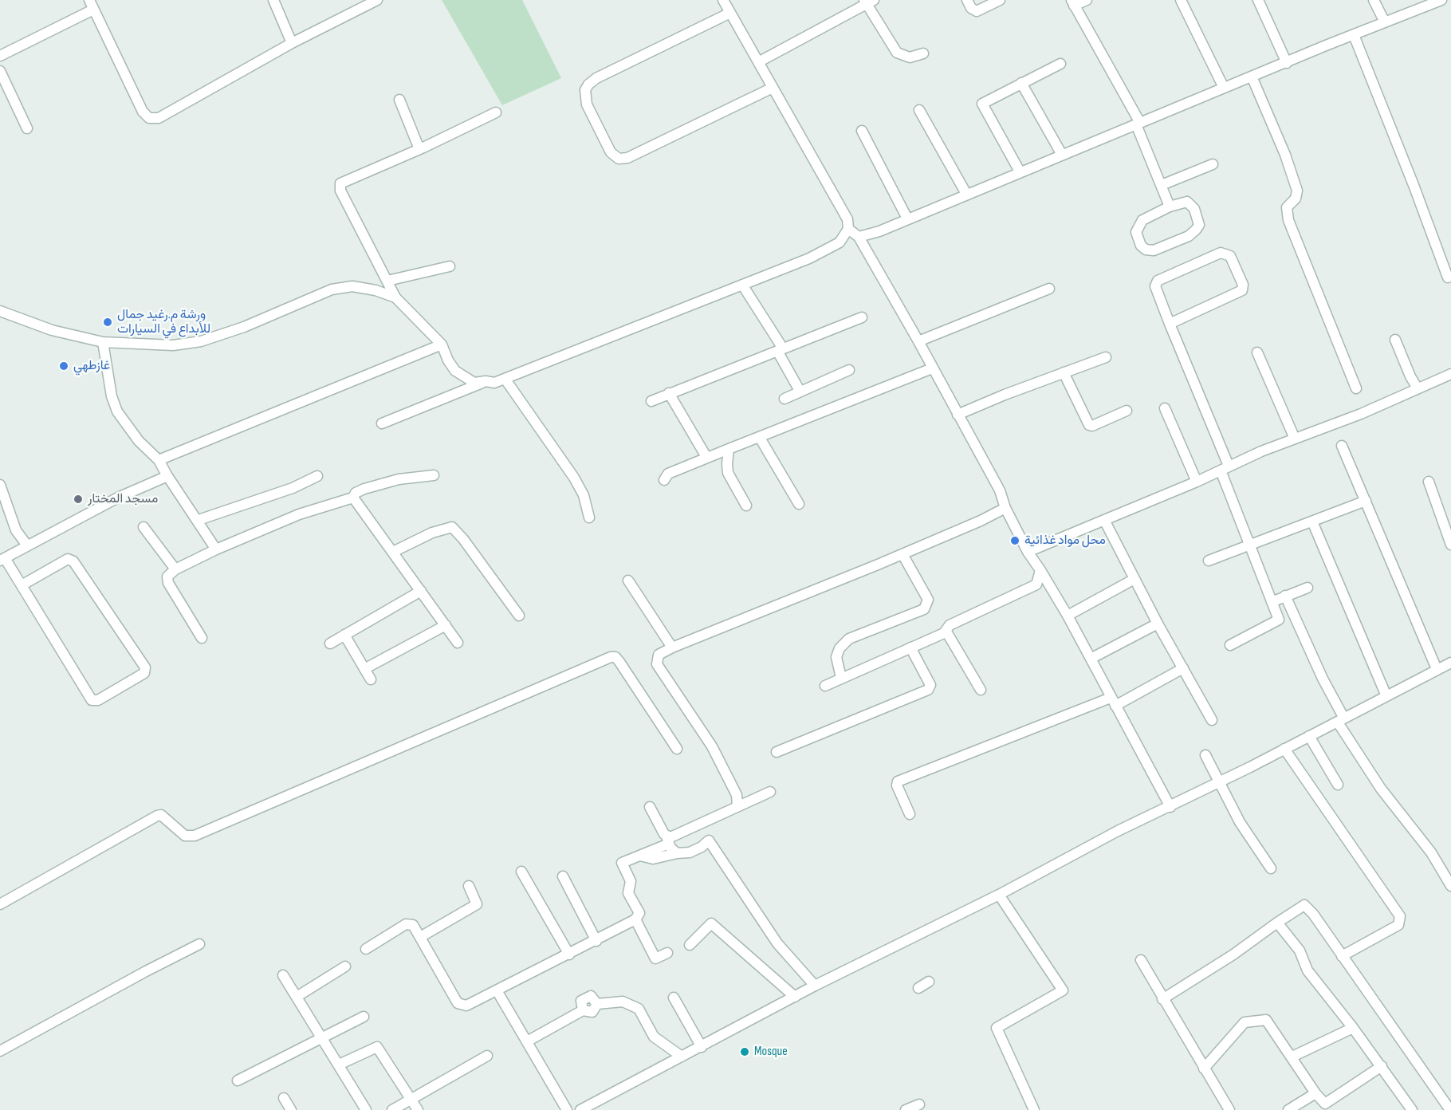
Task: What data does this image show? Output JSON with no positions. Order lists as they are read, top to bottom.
{
  "places": [
    "ورشة م.رغيد جمال للأبداع في السيارات",
    "غازطهي",
    "مسجد المختار",
    "محل مواد غذائية",
    "Mosque"
  ]
}
